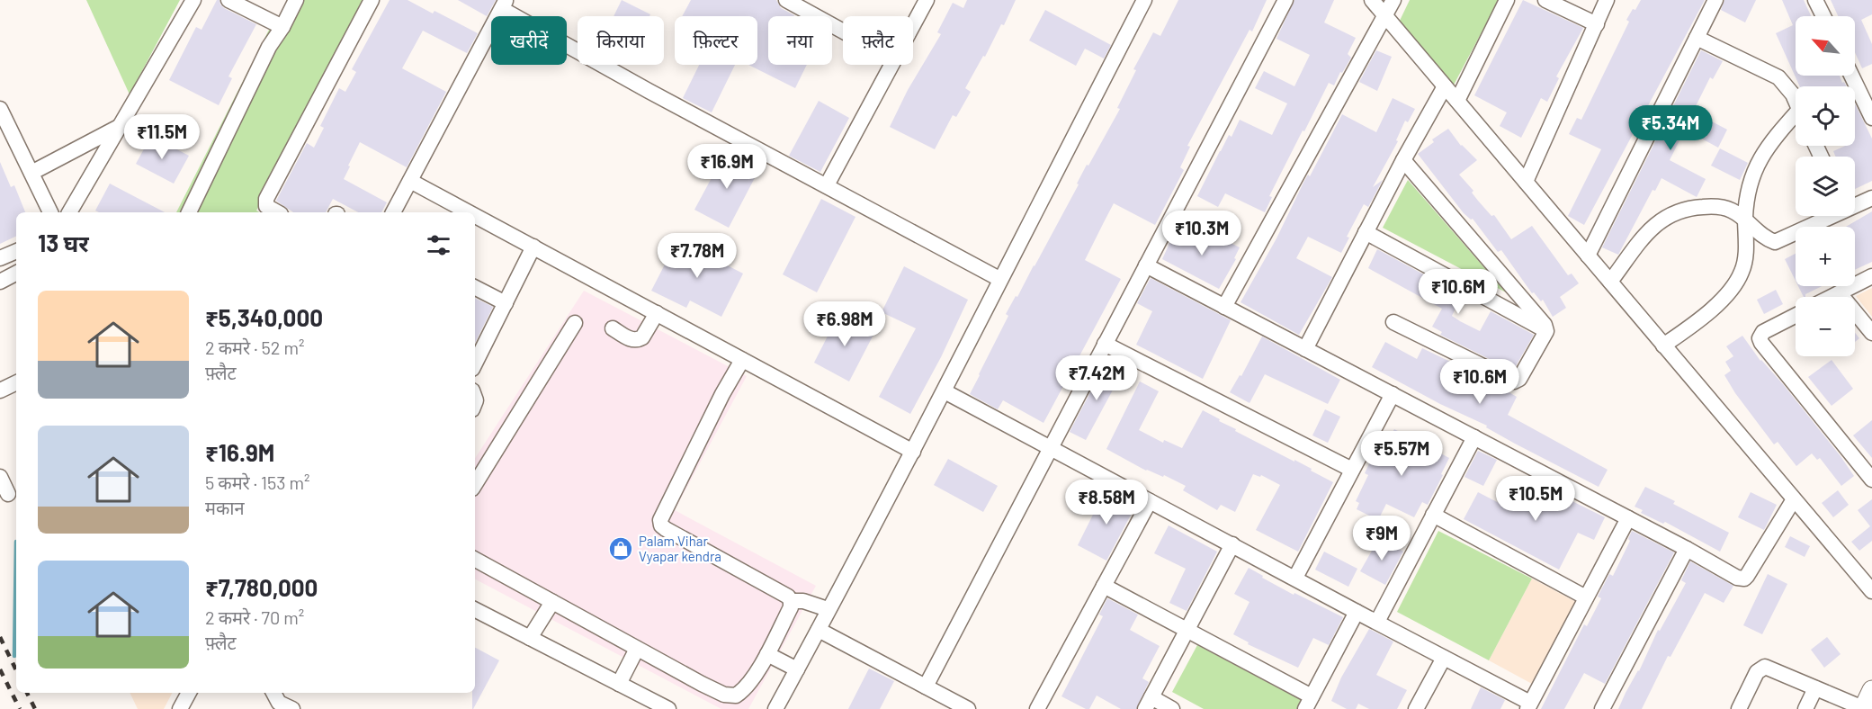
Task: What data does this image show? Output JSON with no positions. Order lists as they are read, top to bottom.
{
  "places": {
    "shop": ["Palam Vihar Vyapar kendra"]
  },
  "north": "top left",
  "page": {
    "map_buttons": ["+", "−"],
    "chip": [
      "खरीदें",
      "किराया",
      "फ़िल्टर",
      "नया",
      "फ़्लैट"
    ],
    "price": [
      "₹5.34M",
      "₹11.5M",
      "₹16.9M",
      "₹10.3M",
      "₹7.78M",
      "₹10.6M",
      "₹6.98M",
      "₹7.42M",
      "₹10.6M",
      "₹5.57M",
      "₹10.5M",
      "₹8.58M",
      "₹9M"
    ],
    "heading": "13 घर",
    "list": [
      {
        "name": "₹5,340,000",
        "note": "2 कमरे · 52 m² · फ़्लैट"
      },
      {
        "name": "₹16.9M",
        "note": "5 कमरे · 153 m² · मकान"
      },
      {
        "name": "₹7,780,000",
        "note": "2 कमरे · 70 m² · फ़्लैट"
      }
    ]
  }
}
